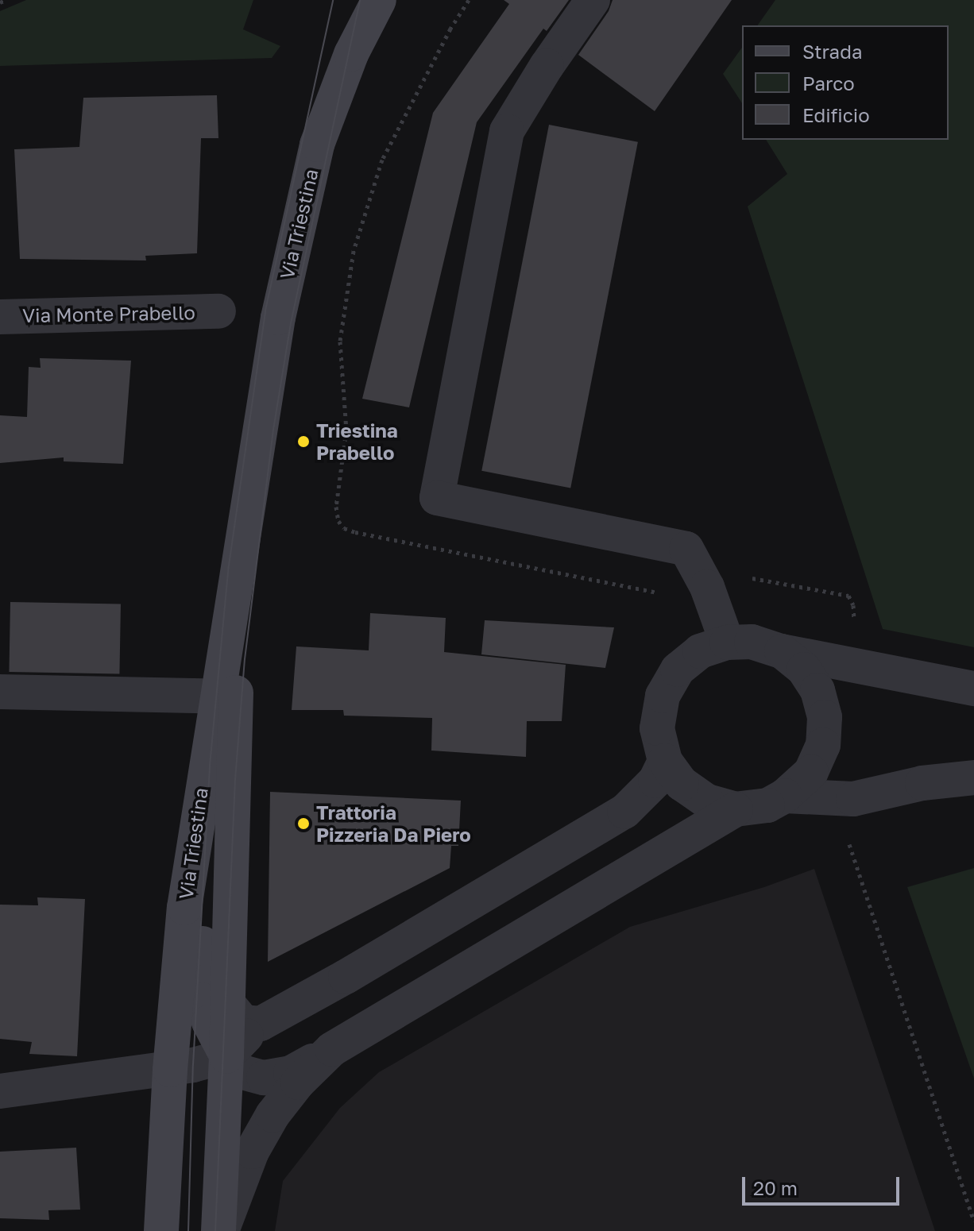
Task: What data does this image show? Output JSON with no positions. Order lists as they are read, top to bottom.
{
  "streets": {
    "street": ["Via Triestina", "Via Monte Prabello"]
  },
  "places": ["Triestina Prabello", "Trattoria Pizzeria Da Piero"],
  "legend": ["Strada", "Parco", "Edificio"],
  "scale_bar": "20 m"
}
